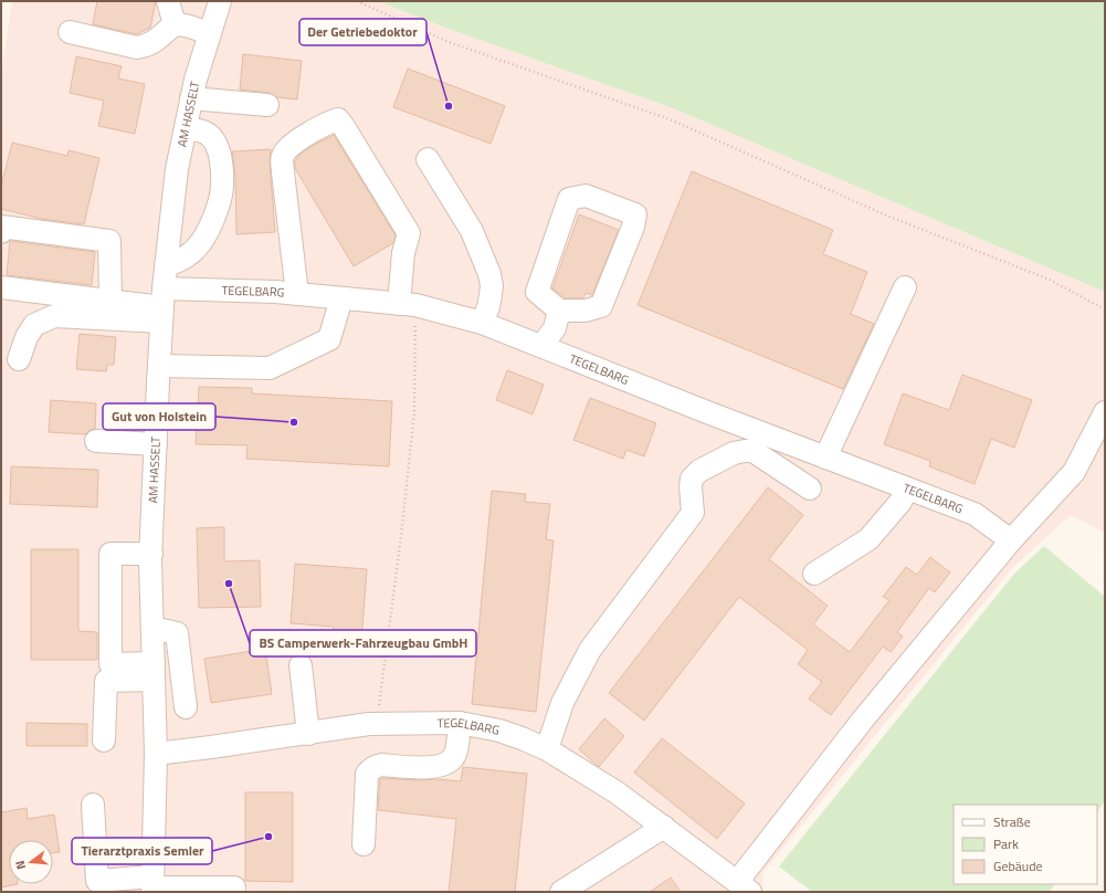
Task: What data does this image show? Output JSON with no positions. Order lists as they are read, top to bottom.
{
  "streets": {
    "street": ["AM HASSELT", "TEGELBARG"]
  },
  "crossings": [
    ["AM HASSELT", "TEGELBARG"]
  ],
  "places": [
    "Der Getriebedoktor",
    "Gut von Holstein",
    "BS Camperwerk-Fahrzeugbau GmbH",
    "Tierarztpraxis Semler"
  ],
  "legend": ["Straße", "Park", "Gebäude"],
  "north": "left"
}
